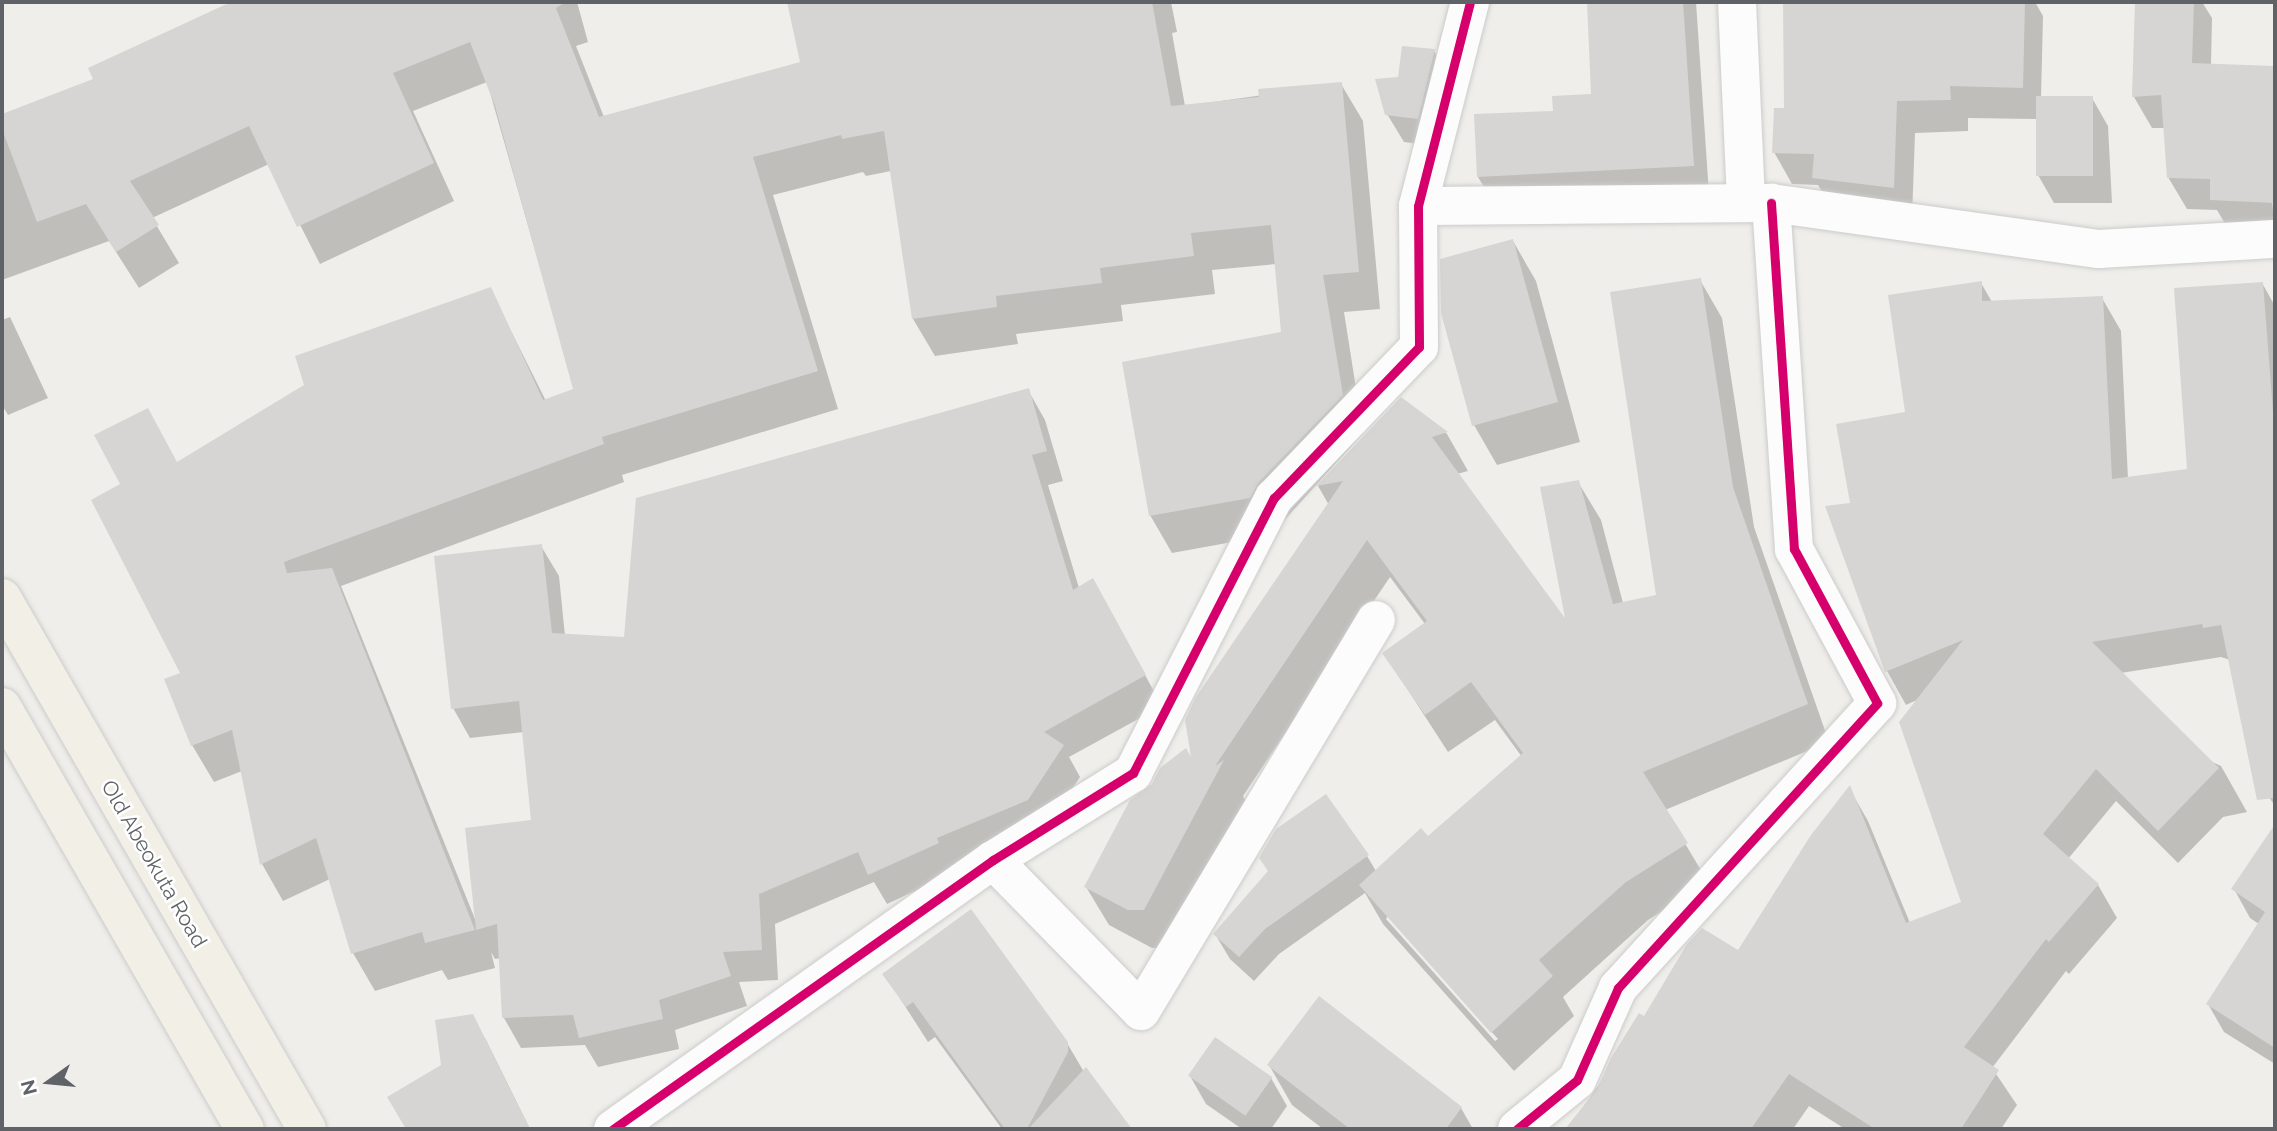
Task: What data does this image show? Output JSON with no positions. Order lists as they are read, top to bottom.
{
  "streets": {
    "highway": ["Old Abeokuta Road"]
  },
  "north": "left"
}
